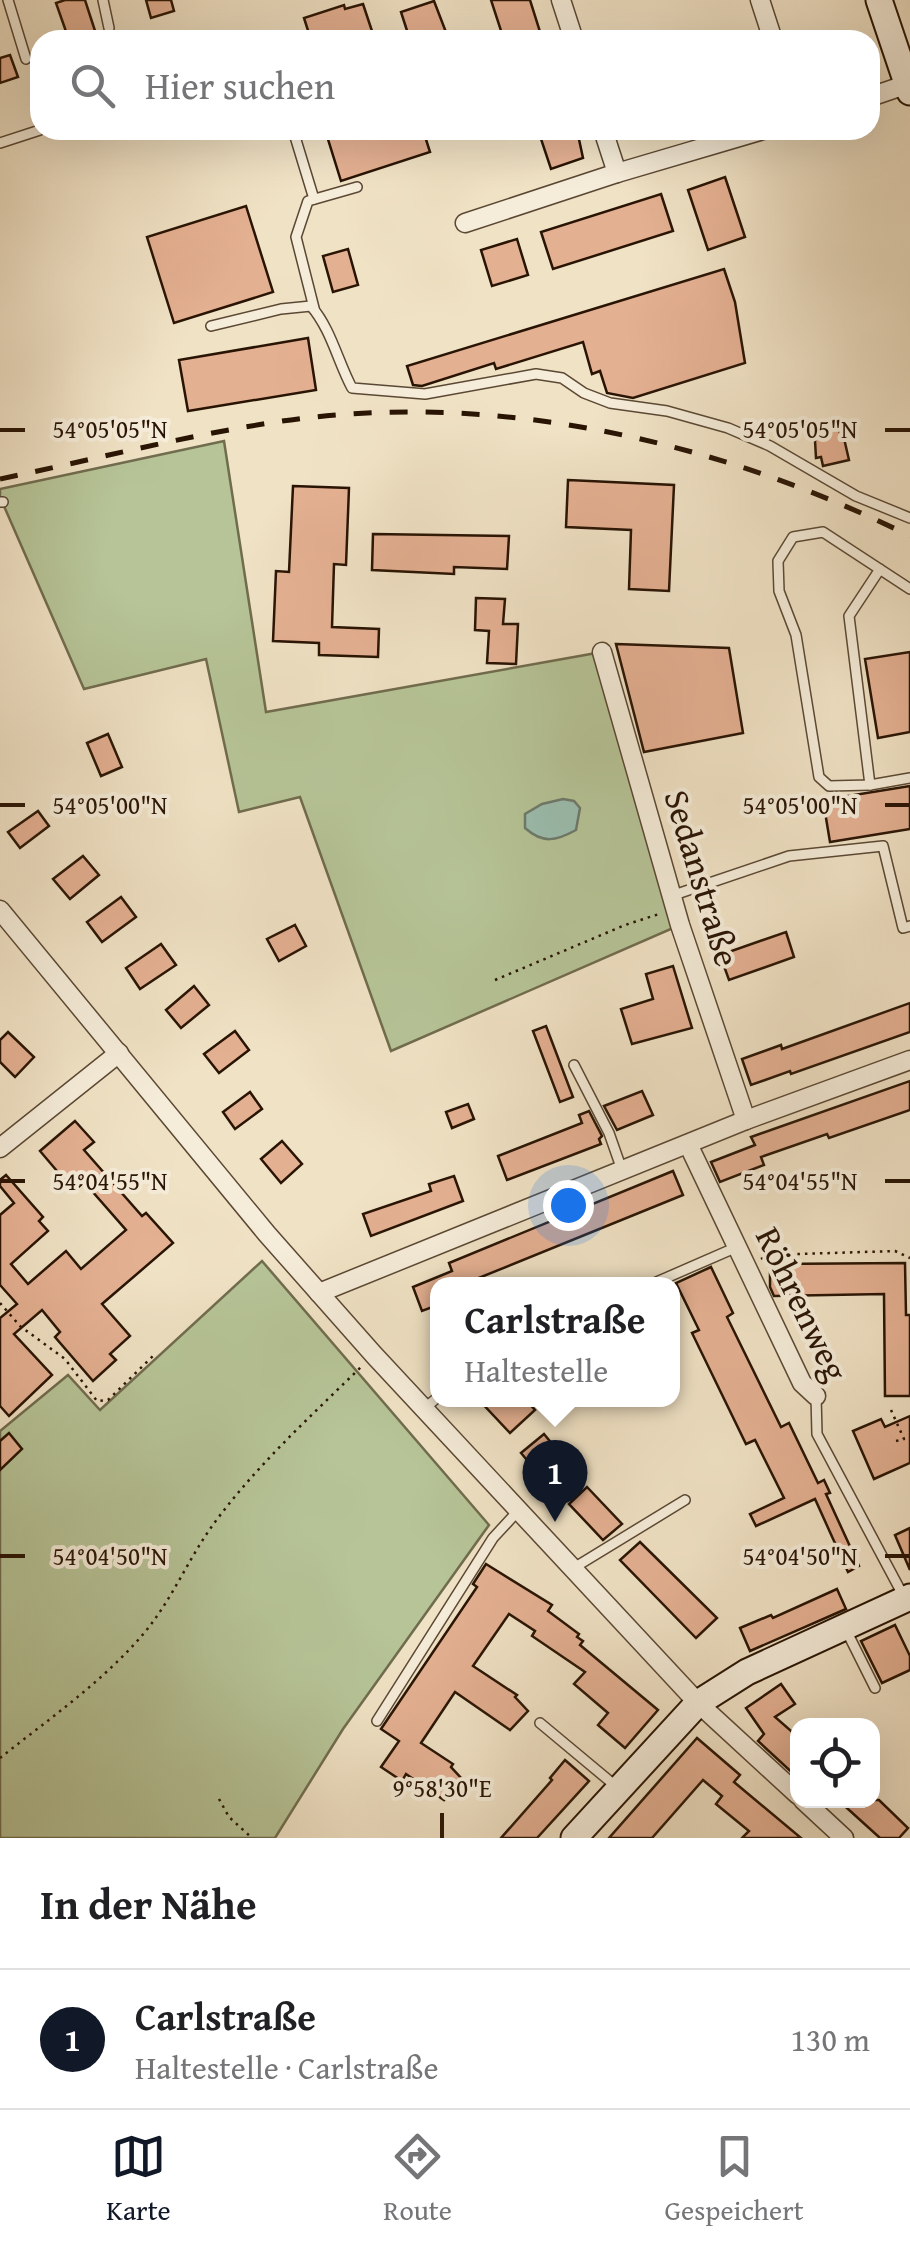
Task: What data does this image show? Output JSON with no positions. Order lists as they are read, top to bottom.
{
  "streets": {
    "street": ["Sedanstraße", "Röhrenweg"]
  },
  "page": {
    "search": "Hier suchen",
    "popup": ["Carlstraße", "Haltestelle"],
    "pins": "1",
    "heading": "In der Nähe",
    "list": [
      {
        "mark": "1",
        "name": "Carlstraße",
        "note": "Haltestelle · Carlstraße",
        "value": "130 m"
      }
    ],
    "nav": ["Karte", "Route", "Gespeichert"]
  },
  "coordinates": [
    "54°05'05\"N",
    "54°05'00\"N",
    "54°04'55\"N",
    "54°04'50\"N",
    "9°58'30\"E"
  ]
}
